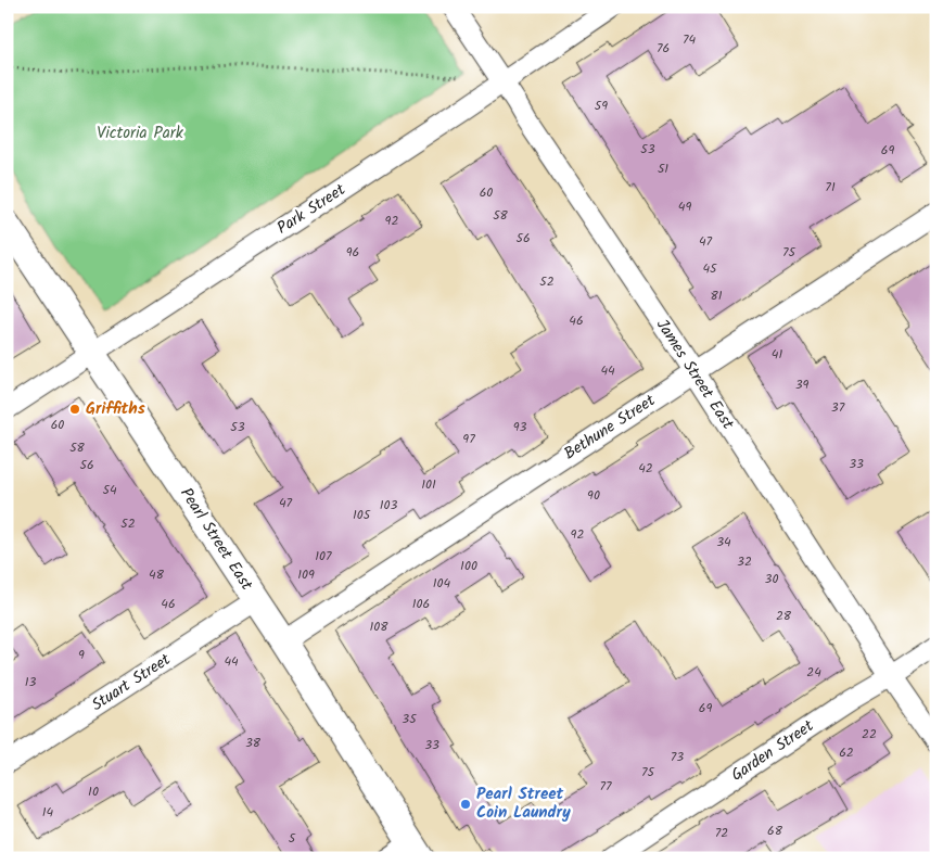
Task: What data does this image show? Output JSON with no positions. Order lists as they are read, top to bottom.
{
  "streets": {
    "street": [
      "Park Street",
      "James Street East",
      "Bethune Street",
      "Pearl Street East",
      "Stuart Street",
      "Garden Street"
    ]
  },
  "crossings": [
    ["Park Street", "James Street East"],
    ["Park Street", "Pearl Street East"],
    ["James Street East", "Bethune Street"],
    ["James Street East", "Garden Street"],
    ["Bethune Street", "Pearl Street East"],
    ["Pearl Street East", "Stuart Street"]
  ],
  "parks": ["Victoria Park"],
  "places": ["Griffiths", "Pearl Street Coin Laundry"],
  "house_numbers": [
    "74",
    "76",
    "59",
    "53",
    "69",
    "51",
    "71",
    "60",
    "49",
    "58",
    "92",
    "56",
    "47",
    "96",
    "75",
    "45",
    "52",
    "81",
    "46",
    "41",
    "44",
    "39",
    "37",
    "60",
    "53",
    "93",
    "97",
    "58",
    "33",
    "56",
    "42",
    "101",
    "54",
    "90",
    "47",
    "103",
    "105",
    "52",
    "92",
    "34",
    "107",
    "32",
    "100",
    "48",
    "109",
    "30",
    "104",
    "46",
    "106",
    "28",
    "108",
    "9",
    "44",
    "24",
    "13",
    "69",
    "35",
    "22",
    "38",
    "33",
    "62",
    "73",
    "75",
    "77",
    "10",
    "14",
    "68",
    "72",
    "5"
  ]
}
